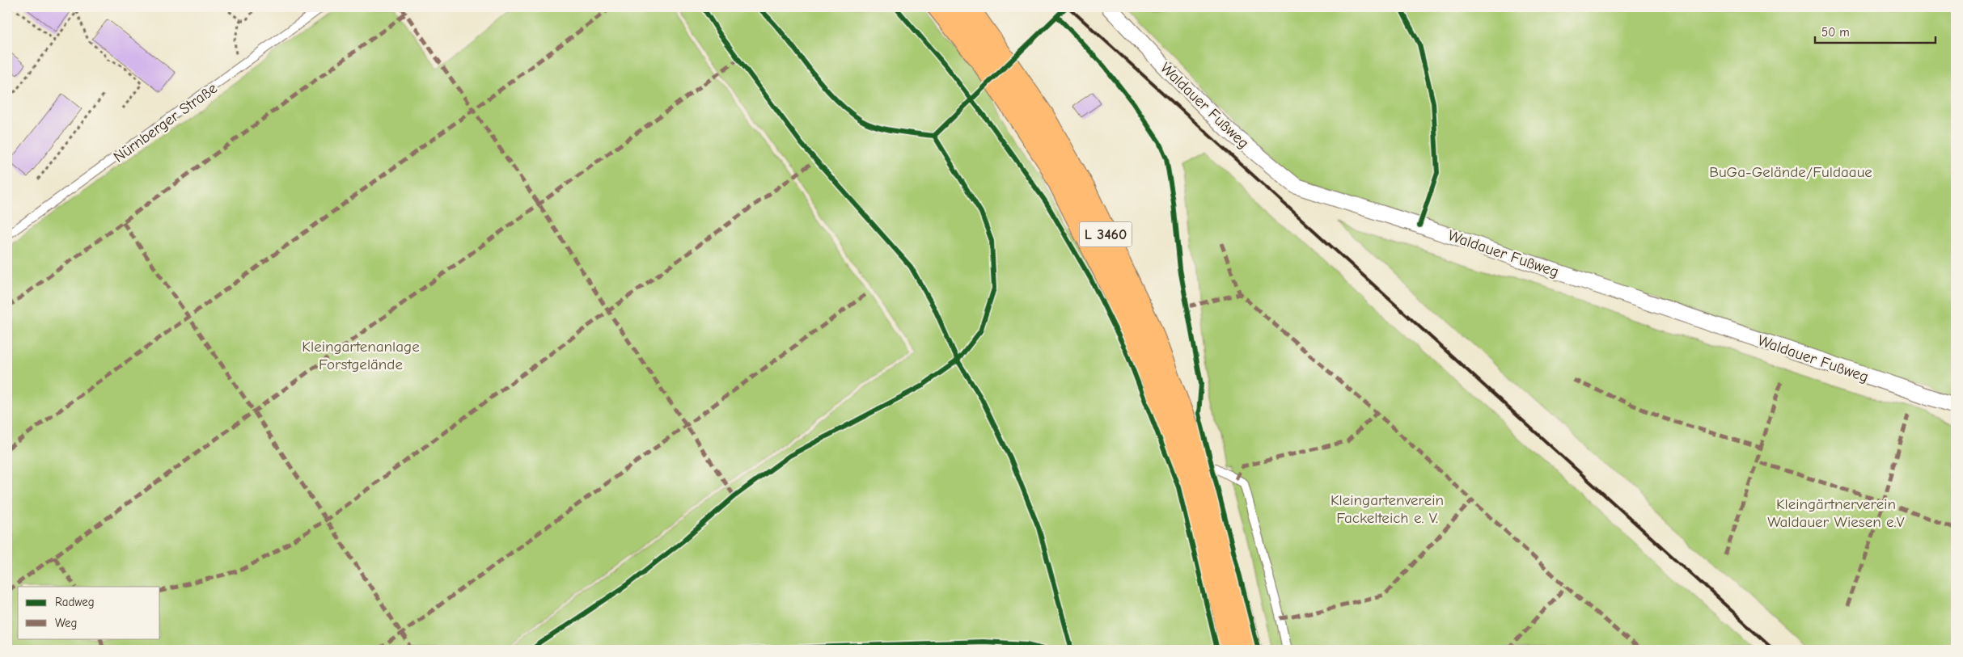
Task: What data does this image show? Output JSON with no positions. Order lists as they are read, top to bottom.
{
  "streets": {
    "main road": ["L 3460"],
    "street": ["Waldauer Fußweg"],
    "lane": ["Nürnberger Straße"]
  },
  "parks": [
    "BuGa-Gelände/Fuldaaue",
    "Kleingartenanlage Forstgelände",
    "Kleingartenverein Fackelteich e. V.",
    "Kleingärtnerverein Waldauer Wiesen e.V"
  ],
  "legend": ["Radweg", "Weg"],
  "scale_bar": "50 m"
}
